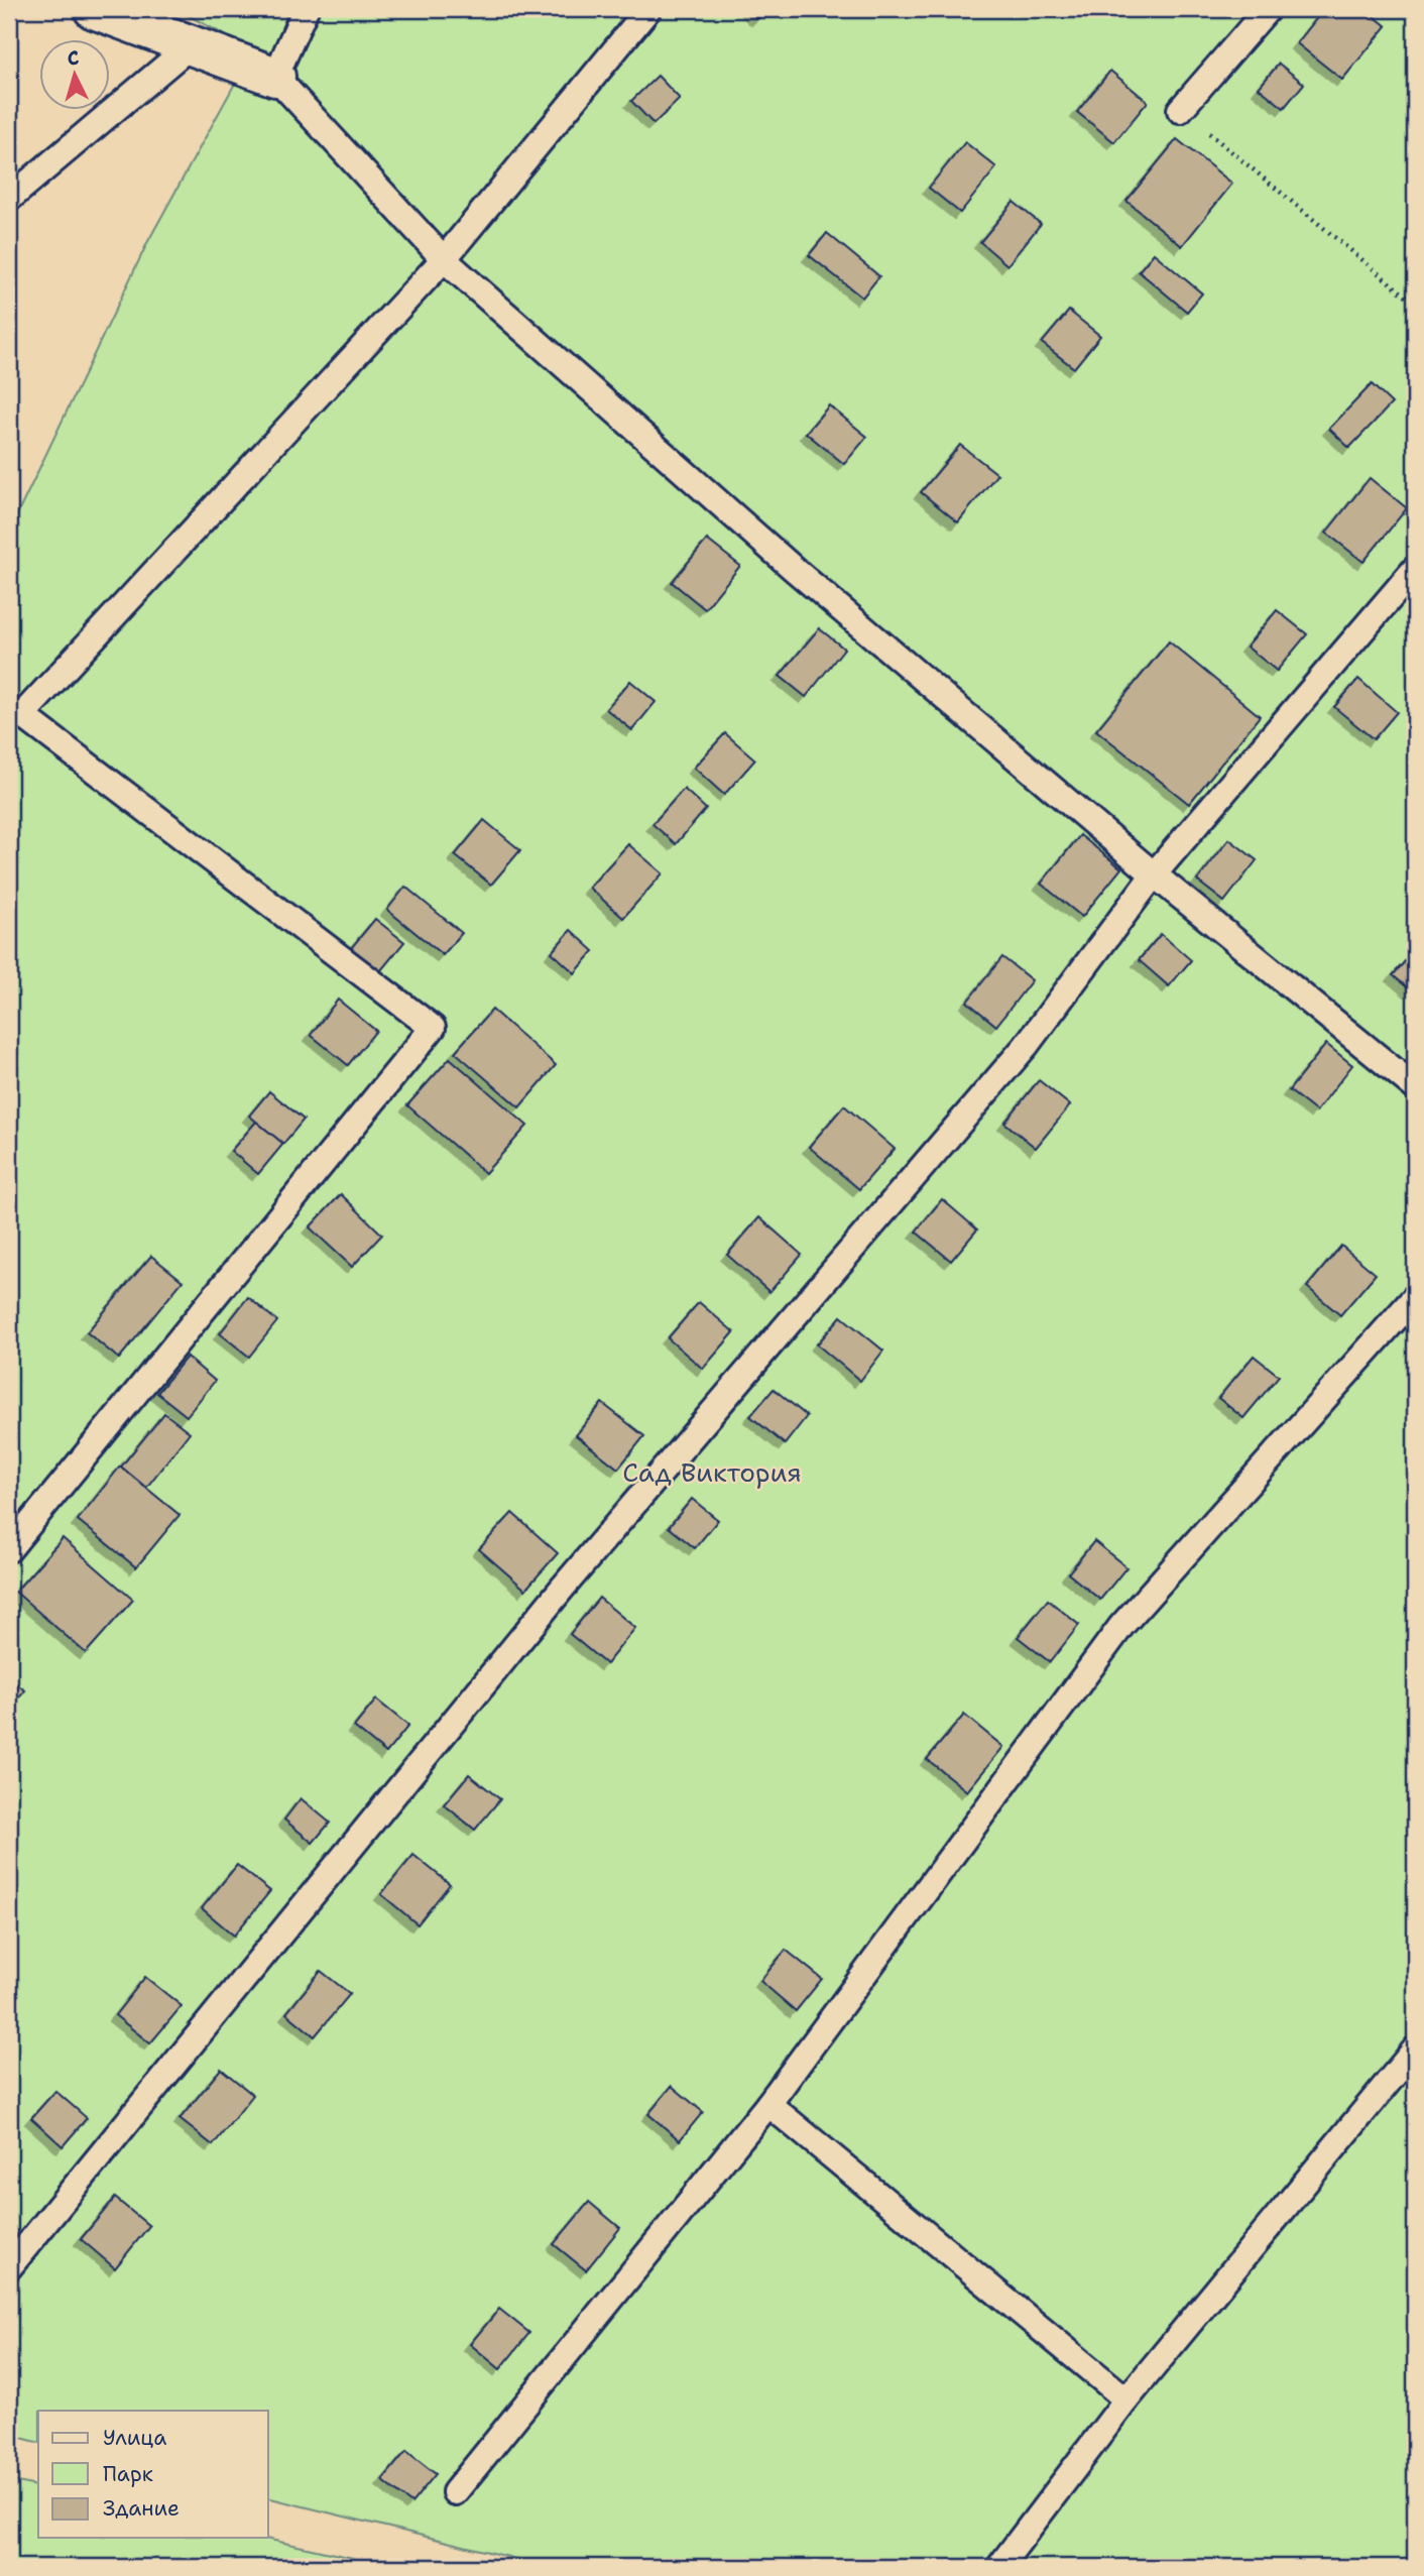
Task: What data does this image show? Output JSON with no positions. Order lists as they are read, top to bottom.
{
  "parks": ["Сад Виктория"],
  "legend": ["Улица", "Парк", "Здание"],
  "north": "top"
}
